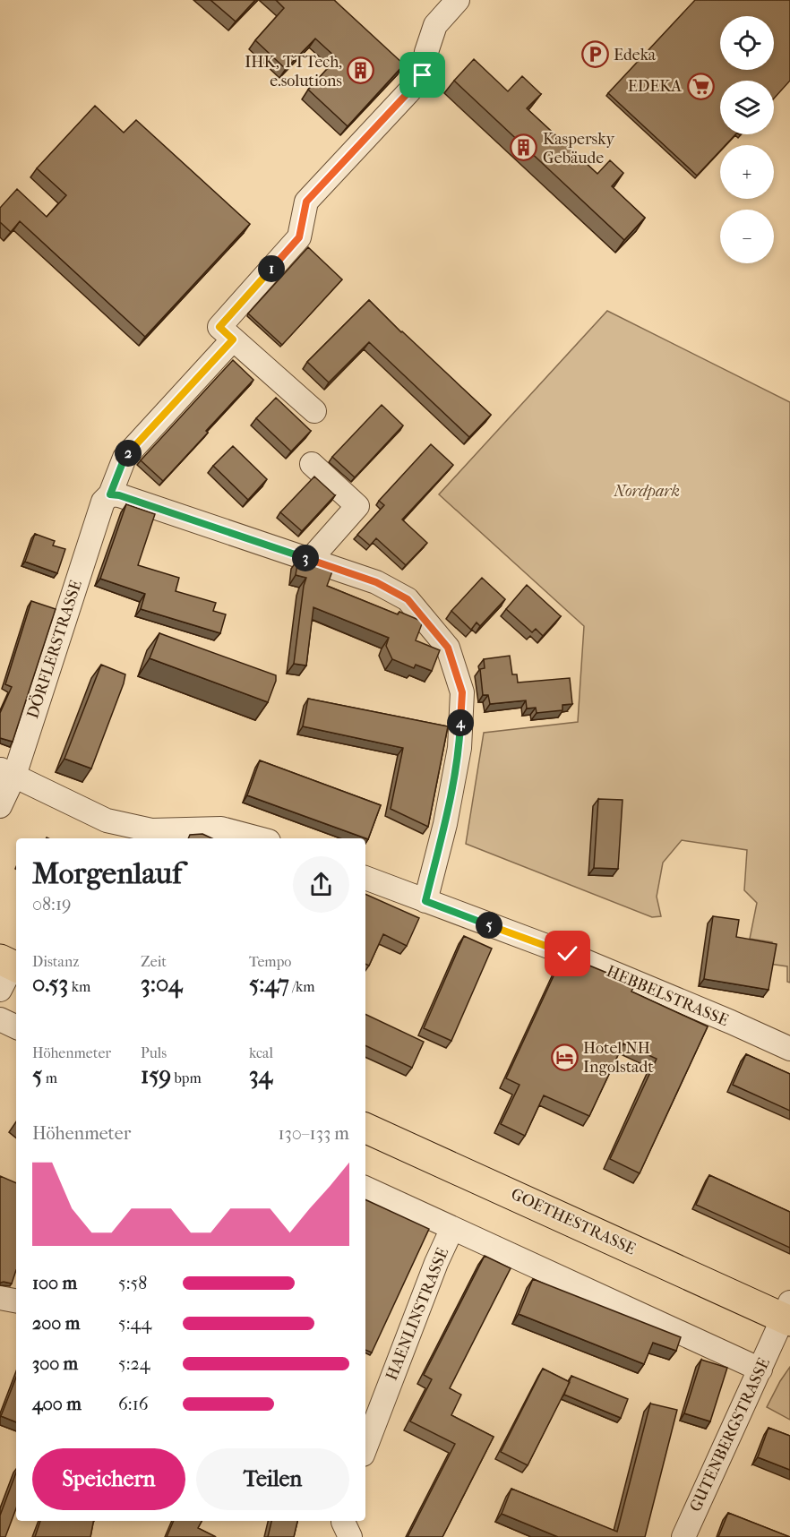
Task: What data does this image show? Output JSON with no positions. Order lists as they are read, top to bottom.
{
  "streets": {
    "main road": ["GOETHESTRASSE"],
    "street": [
      "DÖRFLERSTRASSE",
      "HEBBELSTRASSE",
      "HAENLINSTRASSE",
      "GUTENBERGSTRASSE"
    ]
  },
  "crossings": [
    ["GOETHESTRASSE", "GUTENBERGSTRASSE"]
  ],
  "parks": ["Nordpark"],
  "places": {
    "parking": ["Edeka"],
    "building": ["IHK, TTTech, e.solutions", "Kaspersky Gebäude"],
    "supermarket": ["EDEKA"],
    "hotel": ["Hotel NH Ingolstadt"]
  },
  "page": {
    "map_buttons": ["+", "−"],
    "pins": [
      "1",
      "2",
      "3",
      "4",
      "5"
    ],
    "heading": ["Morgenlauf", "08:19"],
    "stats": [
      ["Distanz", "0.53 km"],
      ["Zeit", "3:04"],
      ["Tempo", "5:47 /km"],
      ["Höhenmeter", "5 m"],
      ["Puls", "159 bpm"],
      ["kcal", "34"]
    ],
    "chart": ["Höhenmeter", "130–133 m"],
    "list": [
      {
        "name": "100 m",
        "note": "5:58"
      },
      {
        "name": "200 m",
        "note": "5:44"
      },
      {
        "name": "300 m",
        "note": "5:24"
      },
      {
        "name": "400 m",
        "note": "6:16"
      }
    ],
    "buttons": ["Speichern", "Teilen"]
  }
}
